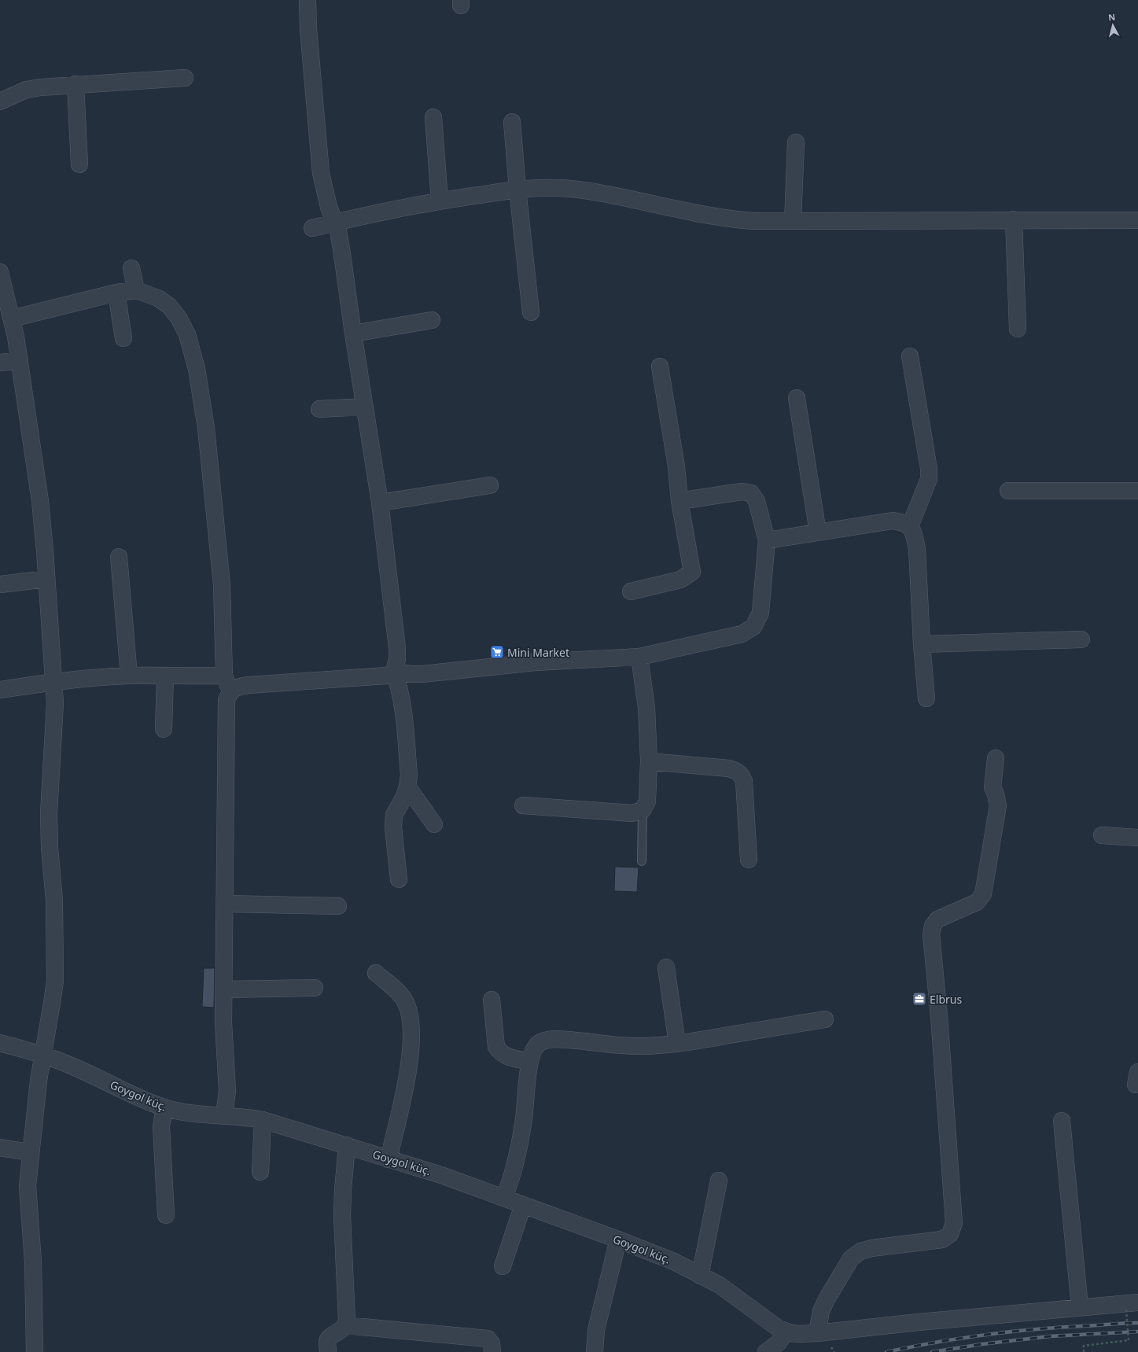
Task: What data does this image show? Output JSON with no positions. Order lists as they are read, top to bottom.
{
  "streets": {
    "street": ["Goygol küç."]
  },
  "places": {
    "supermarket": ["Mini Market"],
    "office": ["Elbrus"]
  },
  "north": "top"
}
